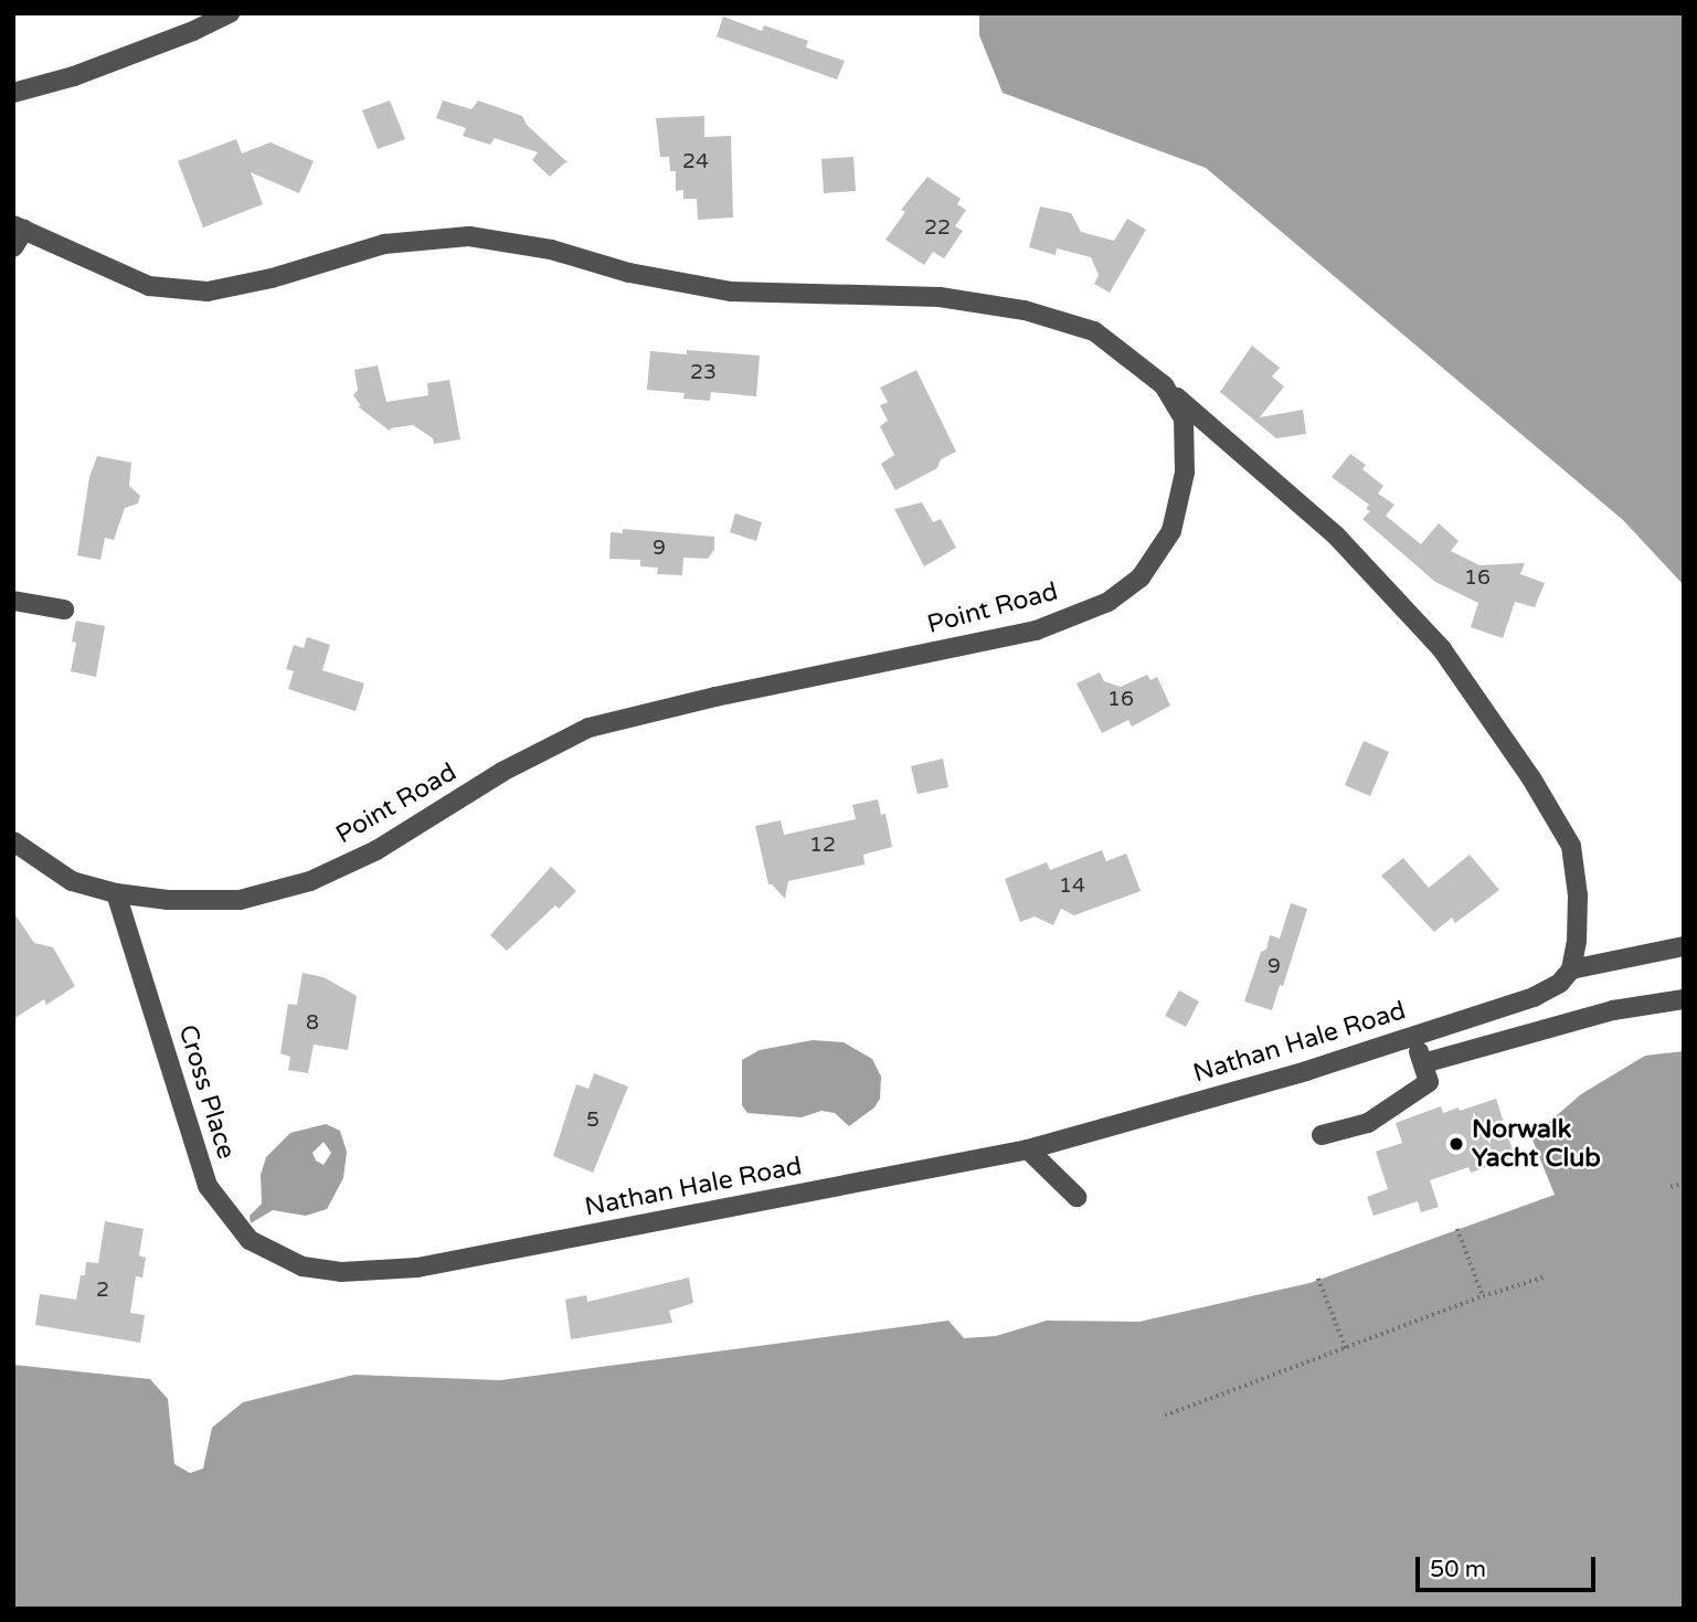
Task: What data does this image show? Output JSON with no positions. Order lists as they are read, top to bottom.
{
  "streets": {
    "street": ["Point Road", "Nathan Hale Road", "Cross Place"]
  },
  "crossings": [
    ["Point Road", "Cross Place"],
    ["Nathan Hale Road", "Cross Place"]
  ],
  "places": ["Norwalk Yacht Club"],
  "house_numbers": [
    "24",
    "22",
    "23",
    "9",
    "16",
    "16",
    "12",
    "14",
    "9",
    "8",
    "5",
    "2"
  ],
  "scale_bar": "50 m"
}
